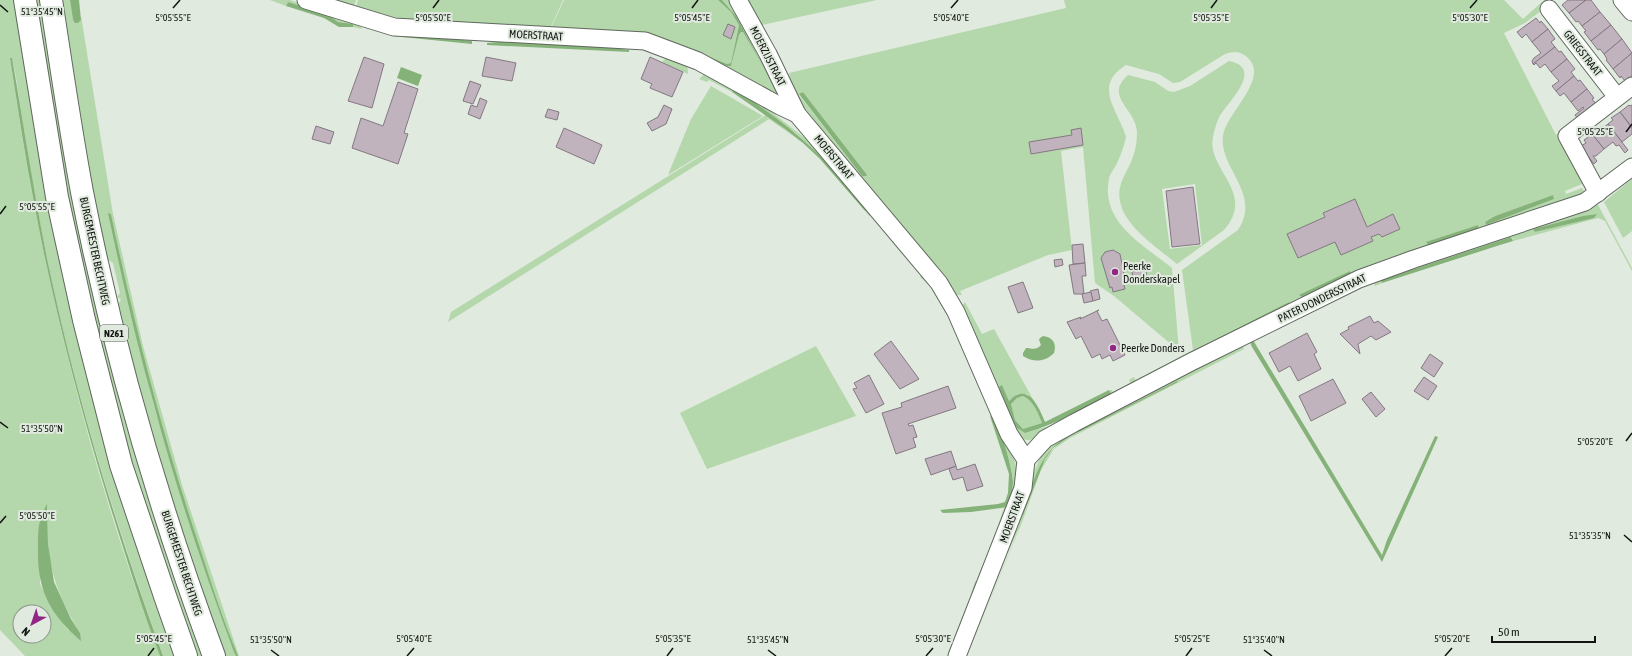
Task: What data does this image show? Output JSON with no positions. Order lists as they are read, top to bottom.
{
  "streets": {
    "main road": ["BURGEMEESTER BECHTWEG", "N261"],
    "street": [
      "MOERSTRAAT",
      "GRIEGSTRAAT",
      "MOERZIJSTRAAT",
      "PATER DONDERSSTRAAT"
    ]
  },
  "crossings": [
    ["MOERSTRAAT", "MOERZIJSTRAAT"],
    ["MOERSTRAAT", "PATER DONDERSSTRAAT"]
  ],
  "places": ["Peerke Donderskapel", "Peerke Donders"],
  "scale_bar": "50 m",
  "north": "bottom left",
  "coordinates": [
    "51°35'45\"N",
    "5°05'55\"E",
    "5°05'50\"E",
    "5°05'45\"E",
    "5°05'40\"E",
    "5°05'35\"E",
    "5°05'30\"E",
    "5°05'25\"E",
    "51°35'50\"N",
    "5°05'20\"E",
    "51°35'35\"N",
    "51°35'40\"N"
  ]
}
